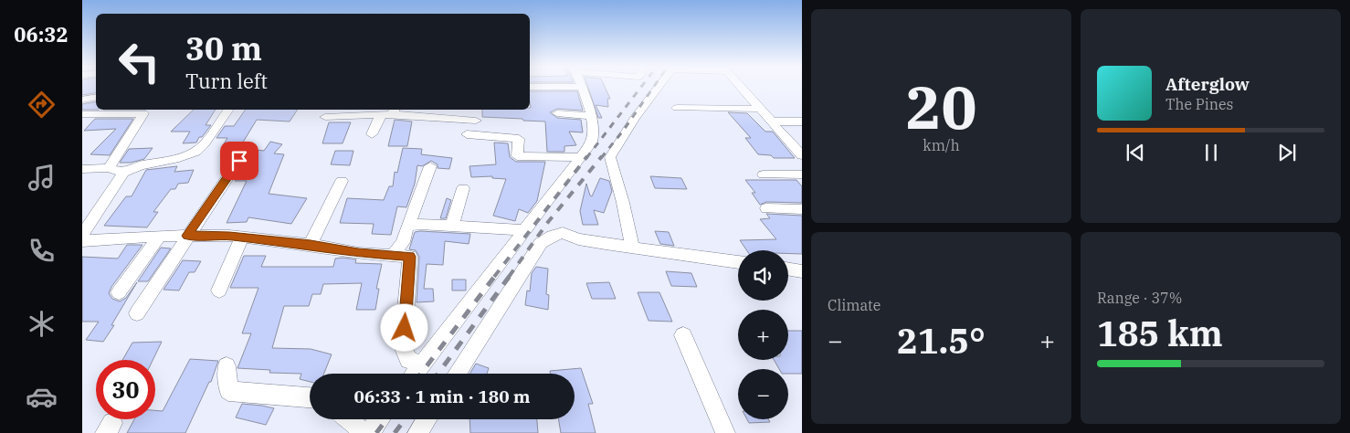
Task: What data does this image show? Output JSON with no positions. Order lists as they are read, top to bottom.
{
  "page": {
    "tabs": "06:32",
    "tile": [
      ["20", "km/h"],
      "Climate",
      ["Range · 37%", "185 km"]
    ],
    "turn": ["30 m", "Turn left"],
    "song": ["Afterglow", "The Pines"],
    "map_buttons": ["+", "−"],
    "heat": ["−", "21.5°", "+"],
    "limit": "30",
    "trip": "06:33 · 1 min · 180 m"
  }
}
